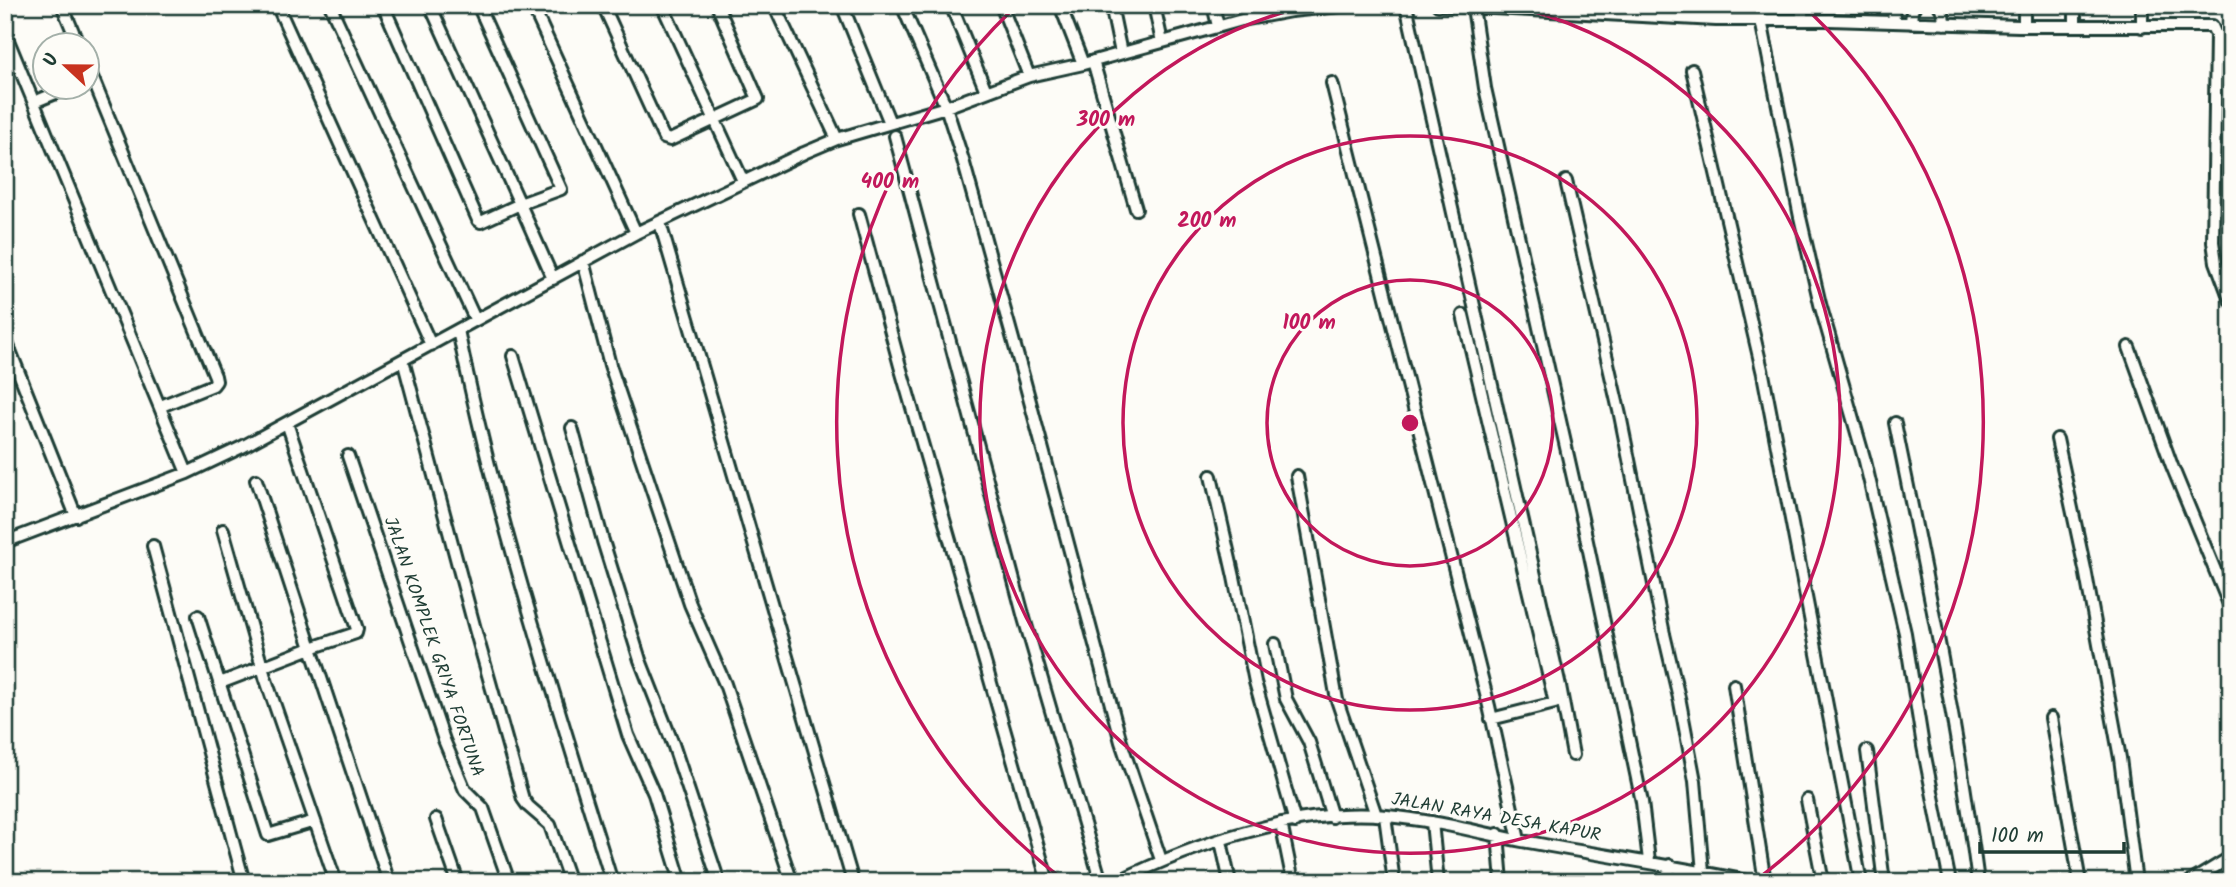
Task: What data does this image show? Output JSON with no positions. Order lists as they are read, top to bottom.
{
  "streets": {
    "street": ["JALAN KOMPLEK GRIYA FORTUNA", "JALAN RAYA DESA KAPUR"]
  },
  "scale_bar": "100 m",
  "north": "left",
  "rings": [
    "300 m",
    "400 m",
    "200 m",
    "100 m"
  ]
}
